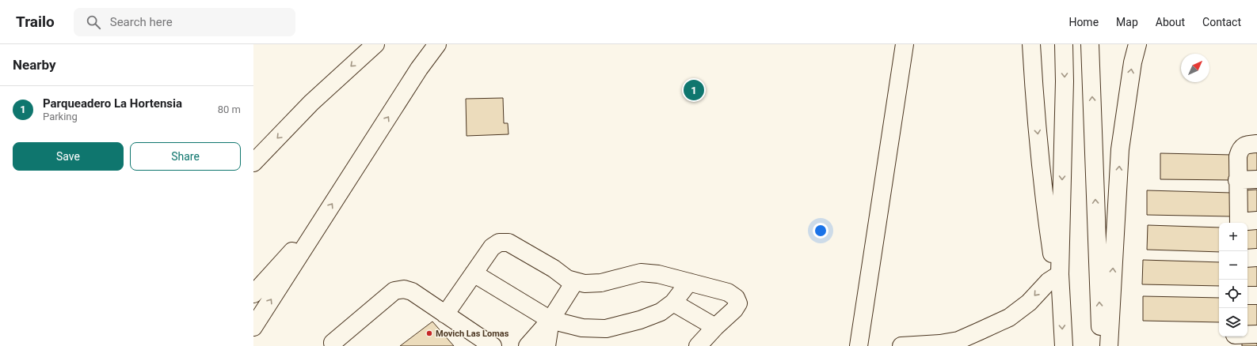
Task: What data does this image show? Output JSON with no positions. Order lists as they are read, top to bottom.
{
  "places": ["Movich Las Lomas"],
  "north": "top right",
  "page": {
    "header": "Trailo",
    "search": "Search here",
    "nav": [
      "Home",
      "Map",
      "About",
      "Contact"
    ],
    "heading": "Nearby",
    "pins": "1",
    "list": [
      {
        "mark": "1",
        "name": "Parqueadero La Hortensia",
        "note": "Parking",
        "value": "80 m"
      }
    ],
    "buttons": ["Save", "Share"],
    "map_buttons": ["+", "−"]
  }
}
